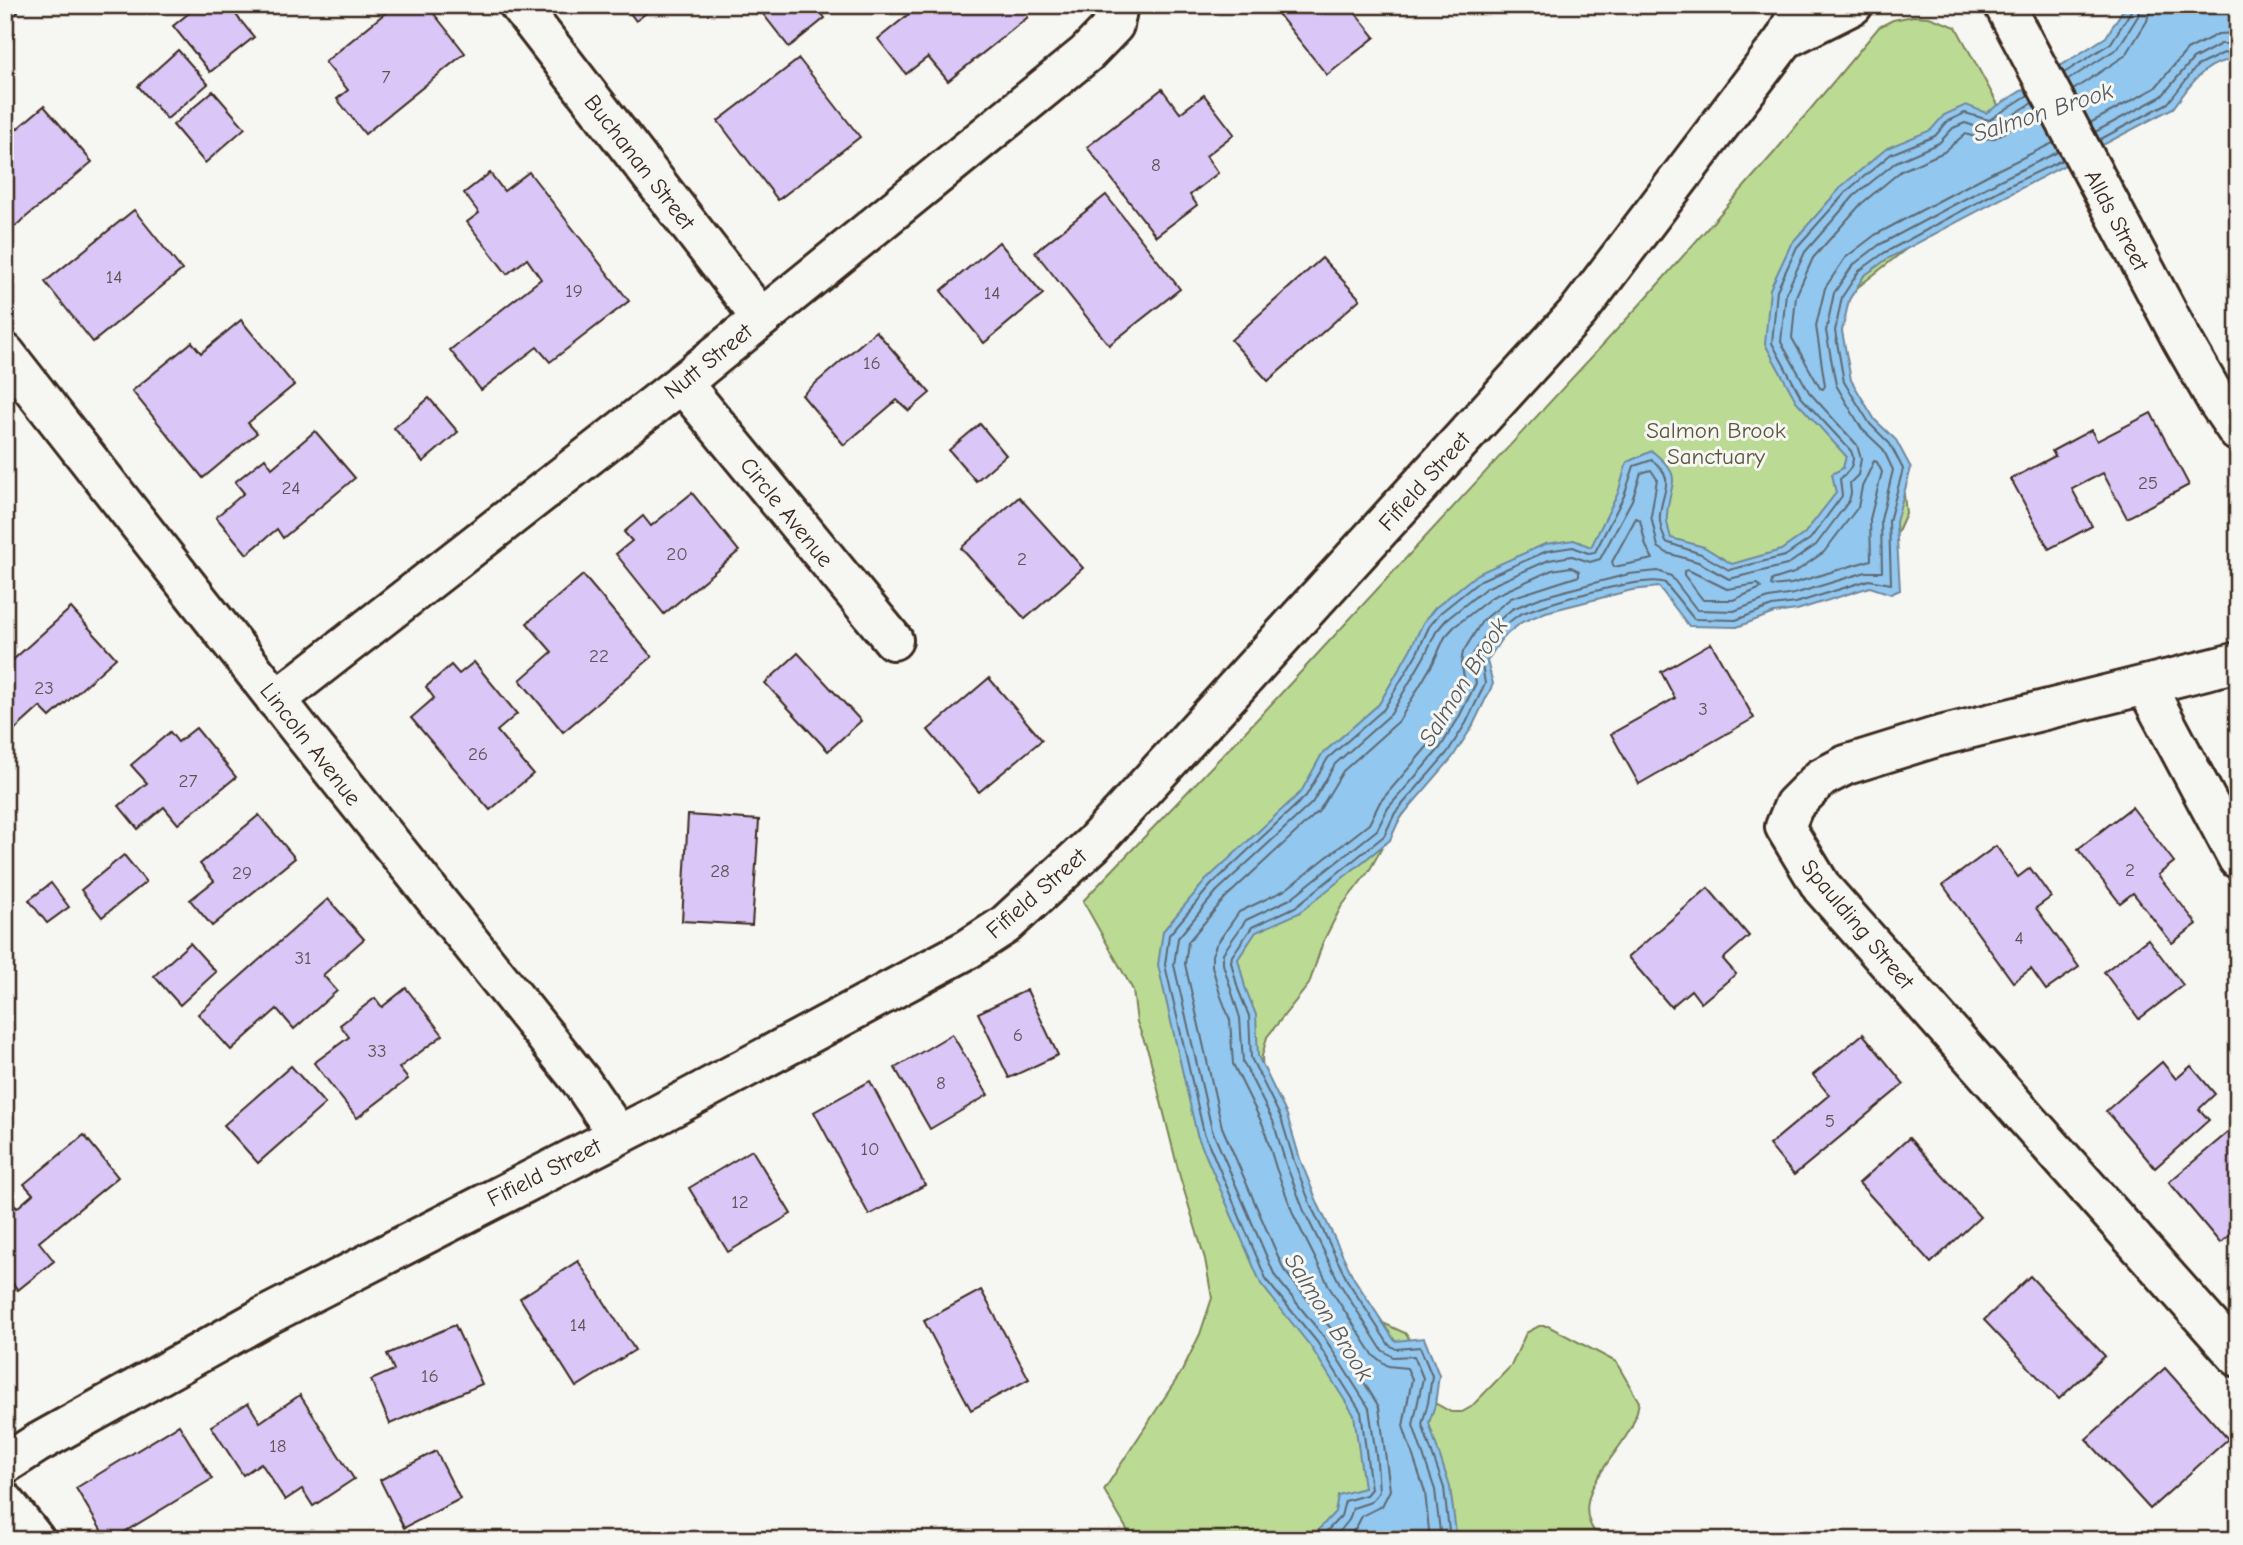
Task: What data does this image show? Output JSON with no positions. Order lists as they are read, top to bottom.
{
  "streets": {
    "street": [
      "Buchanan Street",
      "Allds Street",
      "Nutt Street",
      "Fifield Street",
      "Circle Avenue",
      "Lincoln Avenue",
      "Spaulding Street"
    ]
  },
  "crossings": [
    ["Buchanan Street", "Nutt Street"],
    ["Nutt Street", "Circle Avenue"],
    ["Nutt Street", "Lincoln Avenue"],
    ["Fifield Street", "Lincoln Avenue"]
  ],
  "water": ["Salmon Brook"],
  "parks": ["Salmon Brook Sanctuary"],
  "house_numbers": [
    "7",
    "8",
    "14",
    "19",
    "14",
    "16",
    "25",
    "24",
    "20",
    "2",
    "22",
    "23",
    "3",
    "26",
    "27",
    "2",
    "28",
    "29",
    "4",
    "31",
    "6",
    "33",
    "8",
    "5",
    "10",
    "12",
    "14",
    "16",
    "18"
  ]
}
